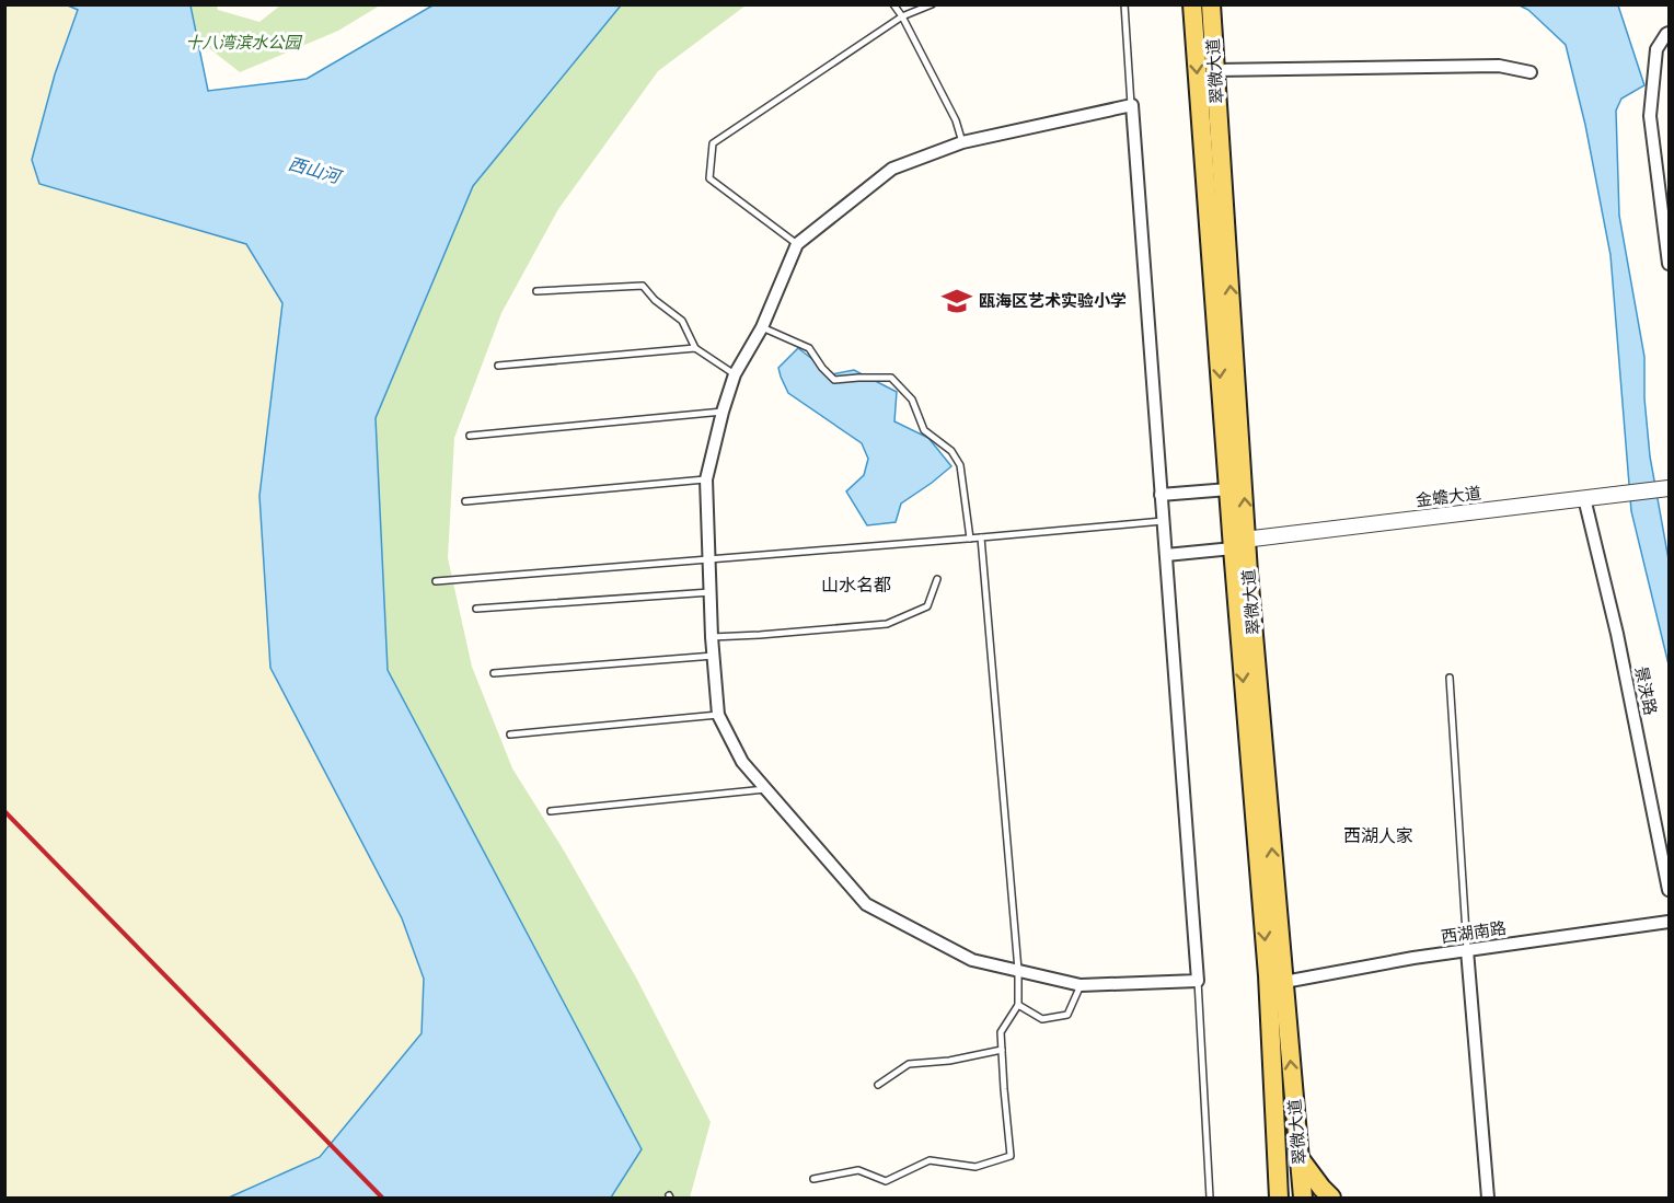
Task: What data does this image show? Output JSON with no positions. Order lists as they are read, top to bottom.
{
  "streets": {
    "main road": ["翠微大道"],
    "street": ["金蟾大道", "景浃路", "西湖南路"]
  },
  "crossings": [
    ["翠微大道", "金蟾大道"],
    ["翠微大道", "西湖南路"],
    ["金蟾大道", "景浃路"]
  ],
  "districts": ["山水名都", "西湖人家"],
  "water": ["西山河"],
  "parks": ["十八湾滨水公园"],
  "places": {
    "school or university": ["瓯海区艺术实验小学"]
  }
}
